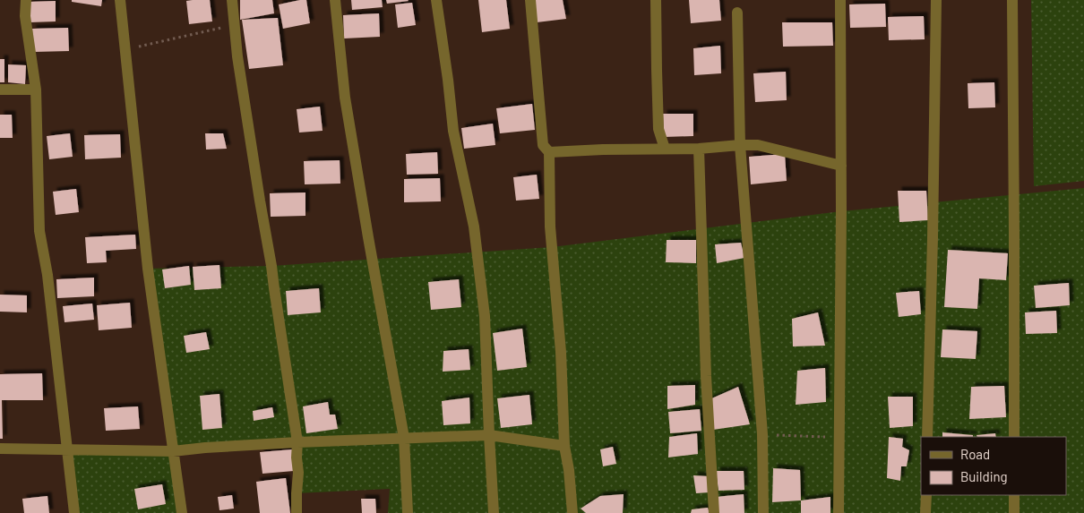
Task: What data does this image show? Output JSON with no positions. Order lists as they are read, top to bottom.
{
  "legend": ["Road", "Building"]
}
